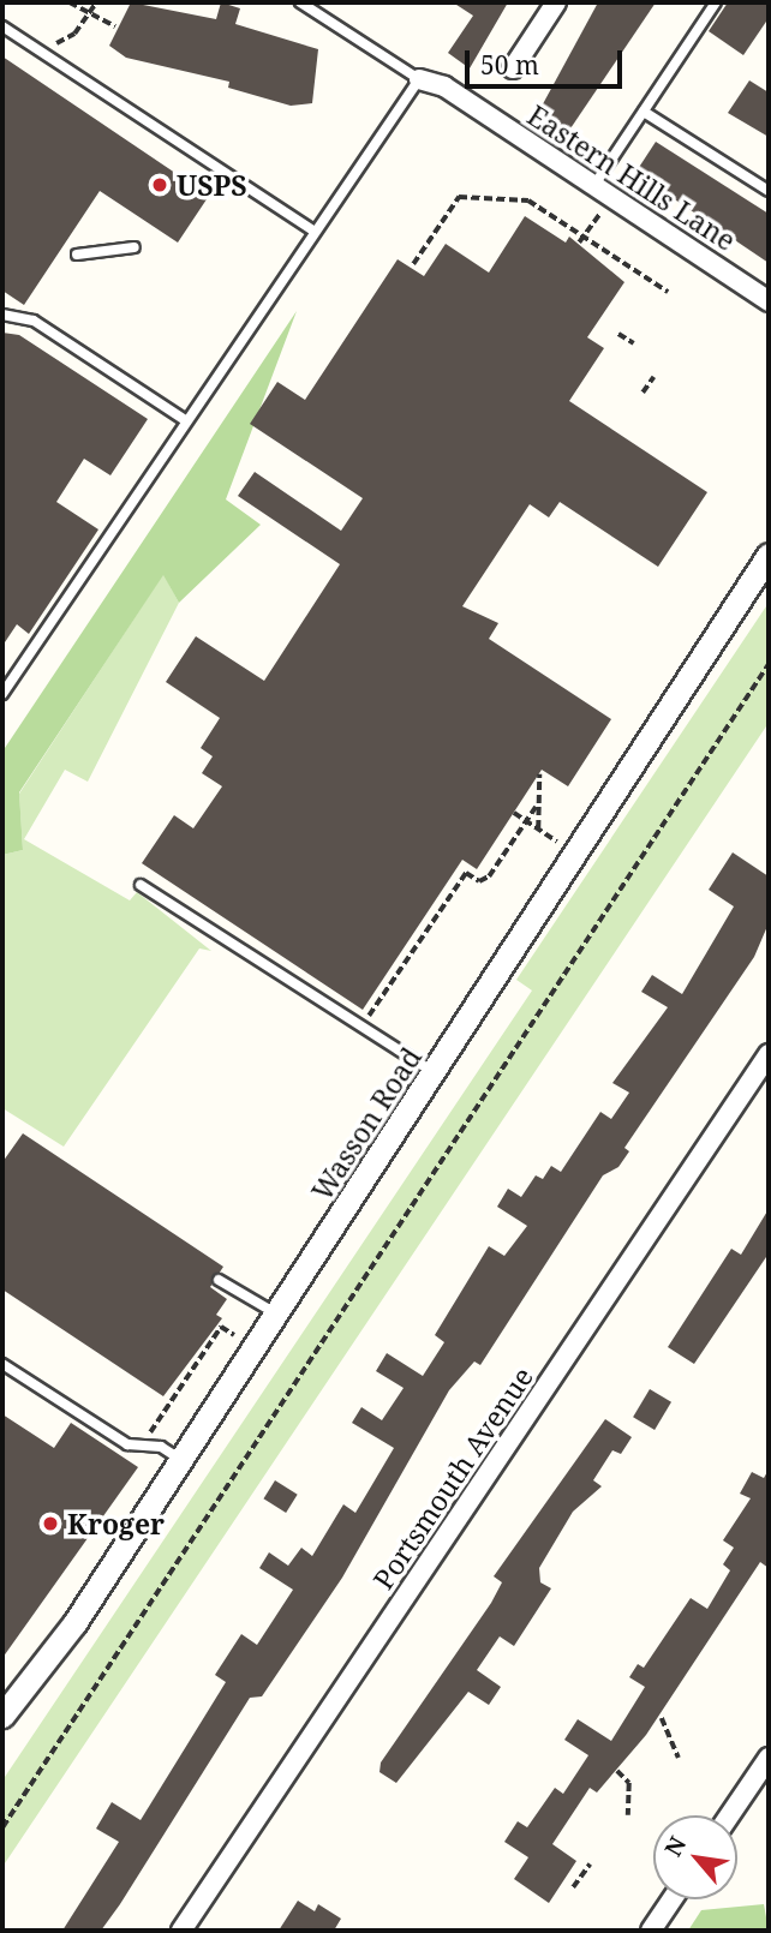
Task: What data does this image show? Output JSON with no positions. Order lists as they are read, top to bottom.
{
  "streets": {
    "street": ["Eastern Hills Lane", "Wasson Road", "Portsmouth Avenue"]
  },
  "places": ["USPS", "Kroger"],
  "scale_bar": "50 m",
  "north": "top left"
}
